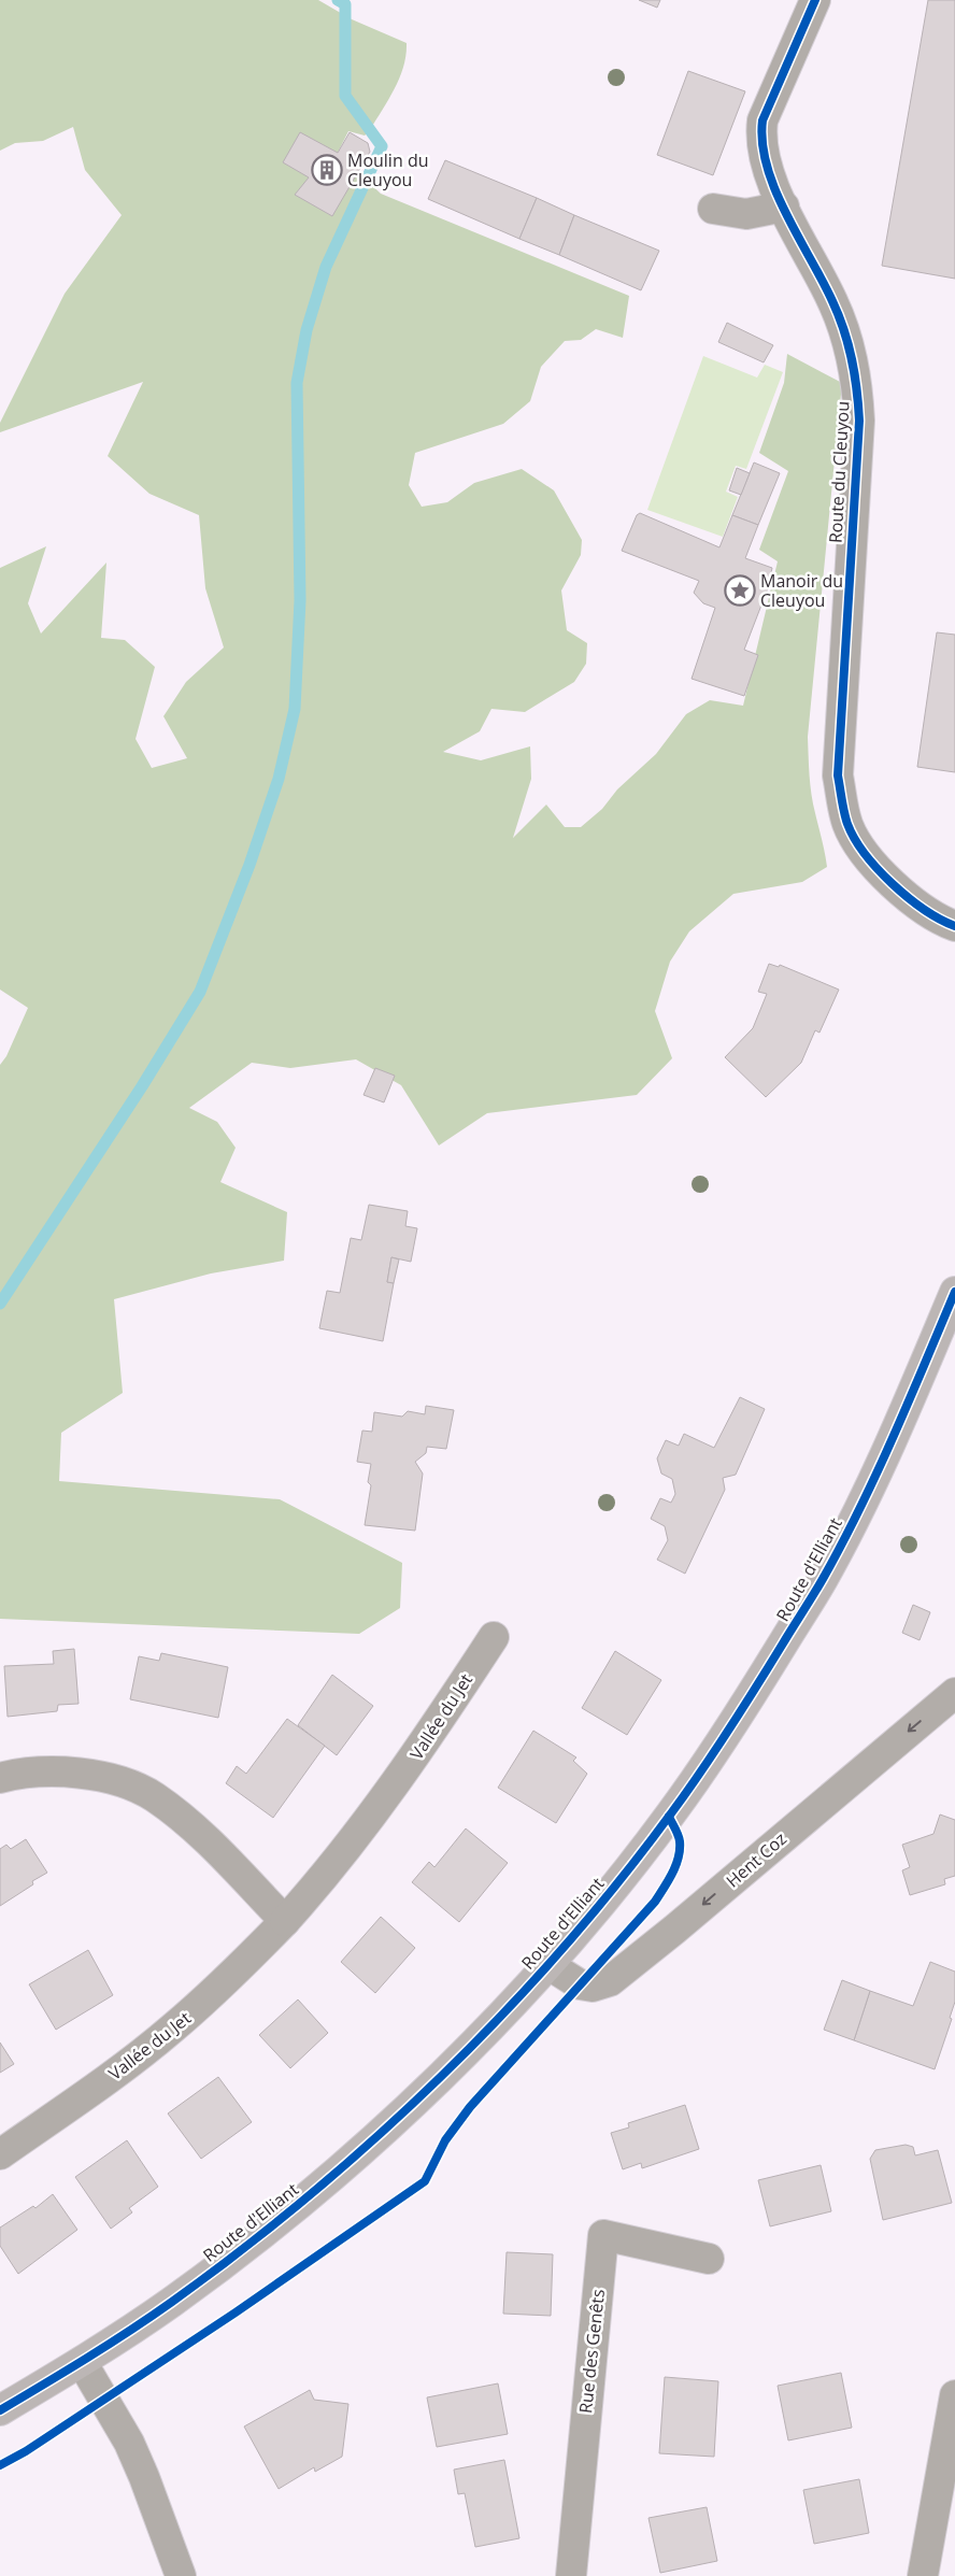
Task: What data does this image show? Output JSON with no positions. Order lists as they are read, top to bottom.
{
  "streets": {
    "street": [
      "Route du Cleuyou",
      "Route d'Elliant",
      "Vallée du Jet",
      "Hent Coz",
      "Rue des Genêts"
    ]
  },
  "crossings": [
    ["Route d'Elliant", "Hent Coz"]
  ],
  "one_way": ["Hent Coz"],
  "places": {
    "building": ["Moulin du Cleuyou"],
    "place": ["Manoir du Cleuyou"]
  }
}
